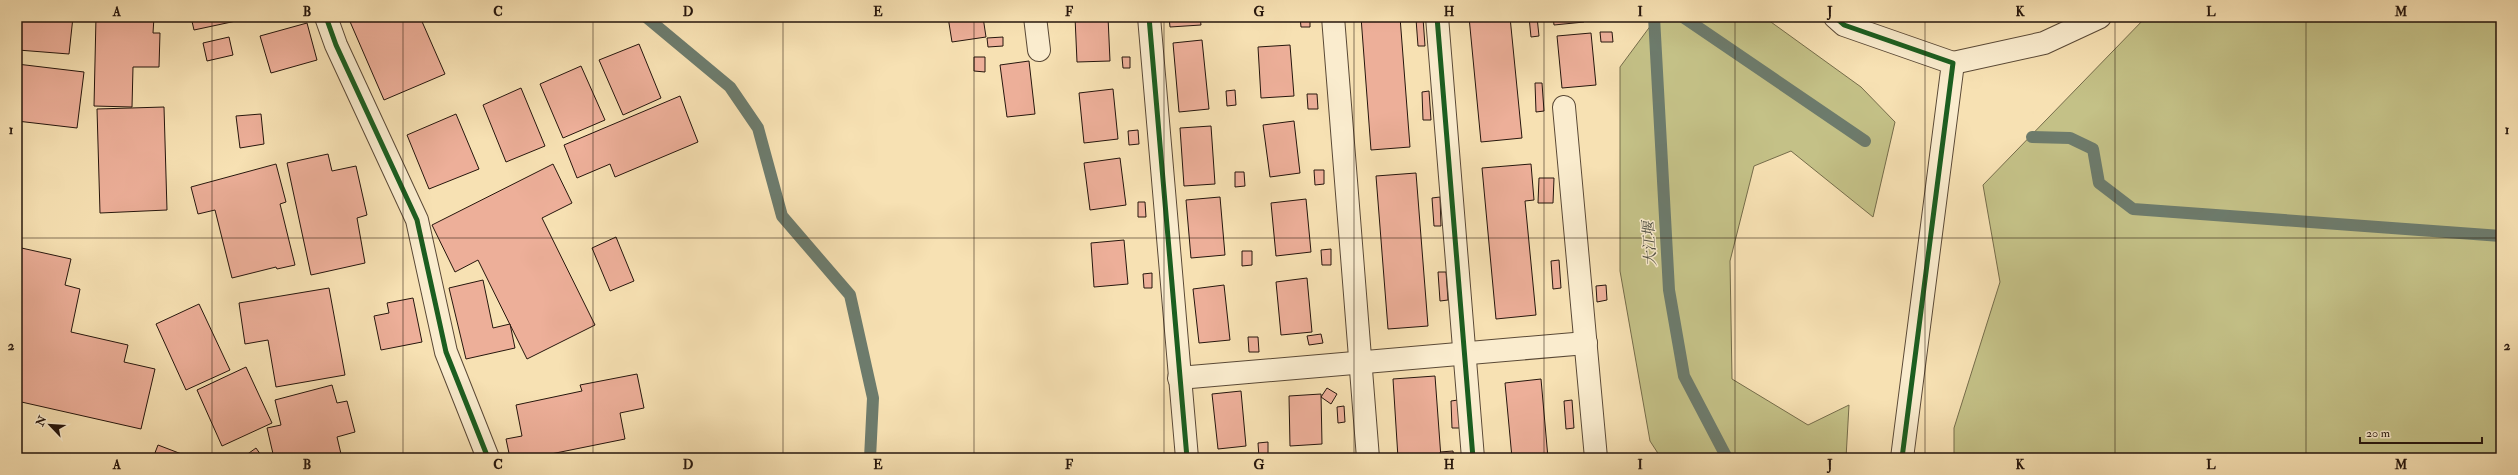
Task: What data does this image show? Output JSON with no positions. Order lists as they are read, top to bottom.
{
  "water": ["大江堰"],
  "scale_bar": "20 m",
  "north": "top left",
  "grid": {
    "columns": [
      "A",
      "B",
      "C",
      "D",
      "E",
      "F",
      "G",
      "H",
      "I",
      "J",
      "K",
      "L",
      "M"
    ],
    "rows": ["1", "2"]
  }
}
